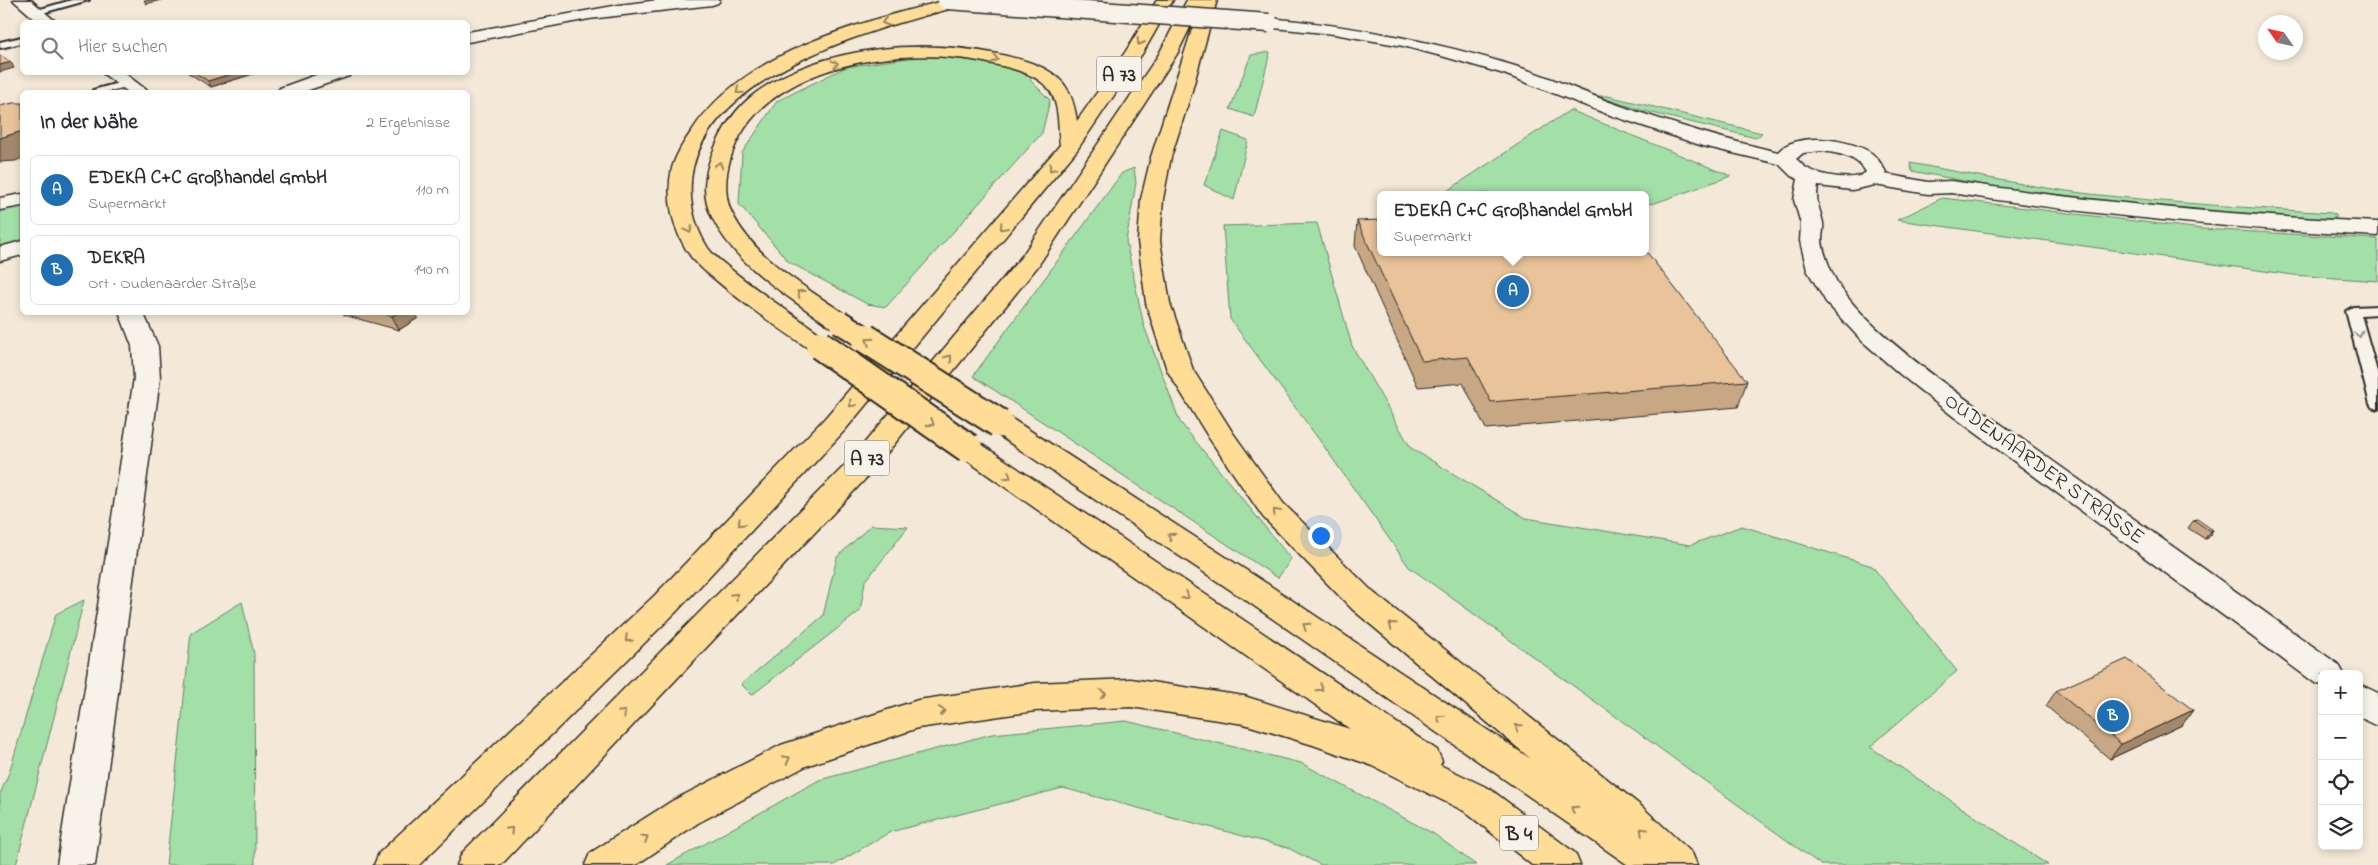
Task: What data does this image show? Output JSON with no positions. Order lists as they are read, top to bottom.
{
  "streets": {
    "highway": ["A 73", "B 4"],
    "street": ["OUDENAARDER STRASSE"]
  },
  "north": "top left",
  "page": {
    "search": "Hier suchen",
    "heading": ["In der Nähe", "2 Ergebnisse"],
    "list": [
      {
        "mark": "A",
        "name": "EDEKA C+C Großhandel GmbH",
        "note": "Supermarkt",
        "value": "110 m"
      },
      {
        "mark": "B",
        "name": "DEKRA",
        "note": "Ort · Oudenaarder Straße",
        "value": "140 m"
      }
    ],
    "popup": ["EDEKA C+C Großhandel GmbH", "Supermarkt"],
    "pins": ["A", "B"],
    "map_buttons": ["+", "−"]
  }
}
